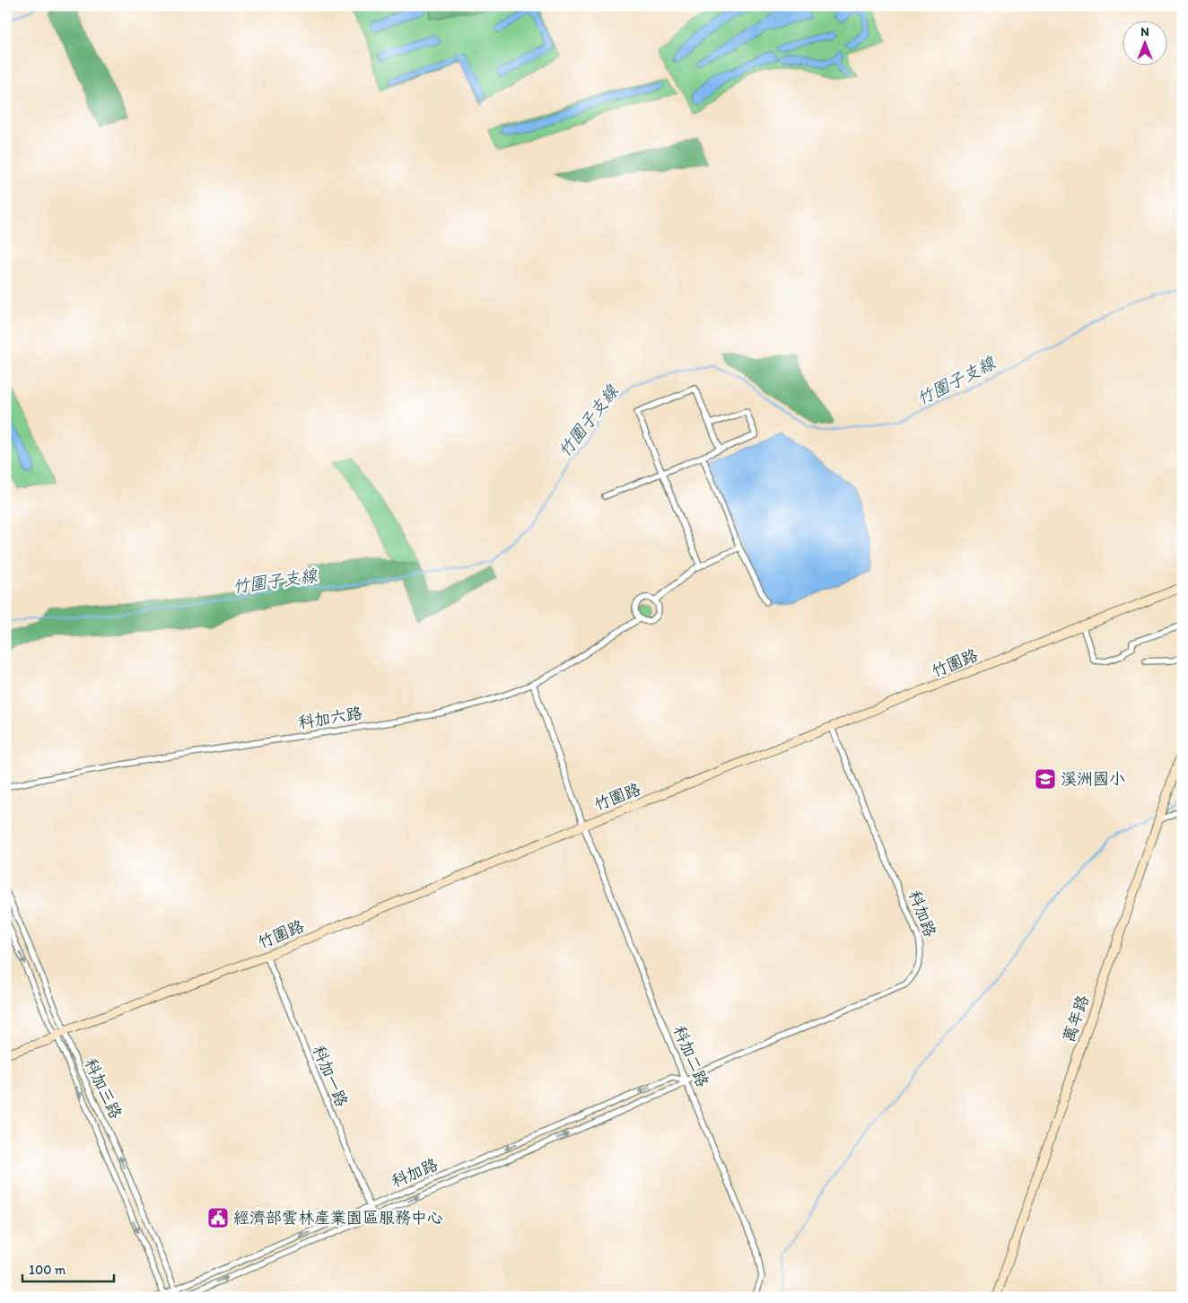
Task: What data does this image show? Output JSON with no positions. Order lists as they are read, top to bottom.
{
  "streets": {
    "street": [
      "竹圍路",
      "科加六路",
      "科加路",
      "萬年路",
      "科加二路",
      "科加一路",
      "科加三路"
    ]
  },
  "crossings": [
    ["竹圍路", "科加路"],
    ["竹圍路", "科加二路"],
    ["竹圍路", "科加一路"],
    ["竹圍路", "科加三路"],
    ["科加六路", "科加二路"],
    ["科加路", "科加二路"],
    ["科加路", "科加一路"],
    ["科加路", "科加三路"]
  ],
  "water": ["竹圍子支線"],
  "places": {
    "school or university": ["溪洲國小"],
    "public building": ["經濟部雲林產業園區服務中心"]
  },
  "scale_bar": "100 m",
  "north": "top"
}
